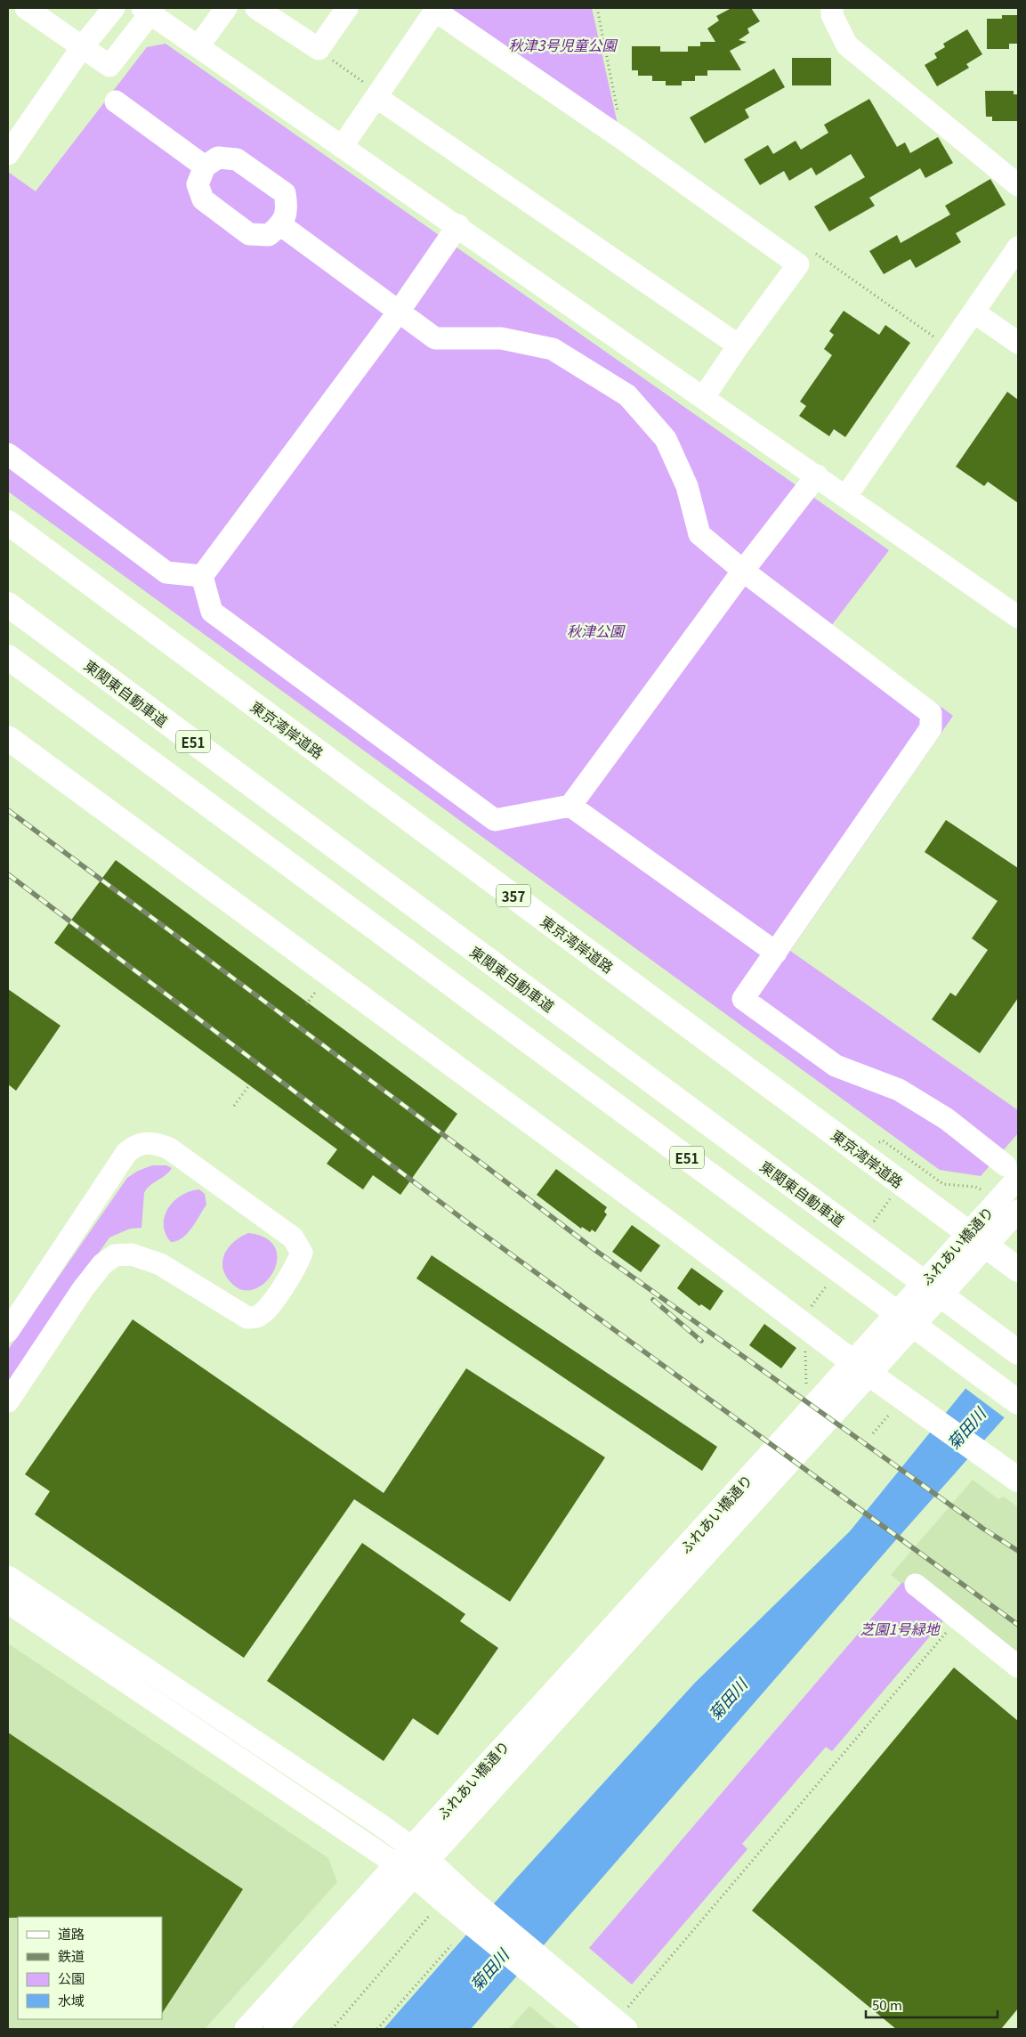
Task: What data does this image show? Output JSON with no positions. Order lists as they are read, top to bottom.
{
  "streets": {
    "highway": [
      "東関東自動車道",
      "東京湾岸道路",
      "E51",
      "357"
    ],
    "street": ["ふれあい橋通り"]
  },
  "crossings": [
    ["東京湾岸道路", "ふれあい橋通り"]
  ],
  "water": ["菊田川"],
  "parks": ["秋津3号児童公園", "秋津公園", "芝園1号緑地"],
  "legend": [
    "道路",
    "鉄道",
    "公園",
    "水域"
  ],
  "scale_bar": "50 m"
}
